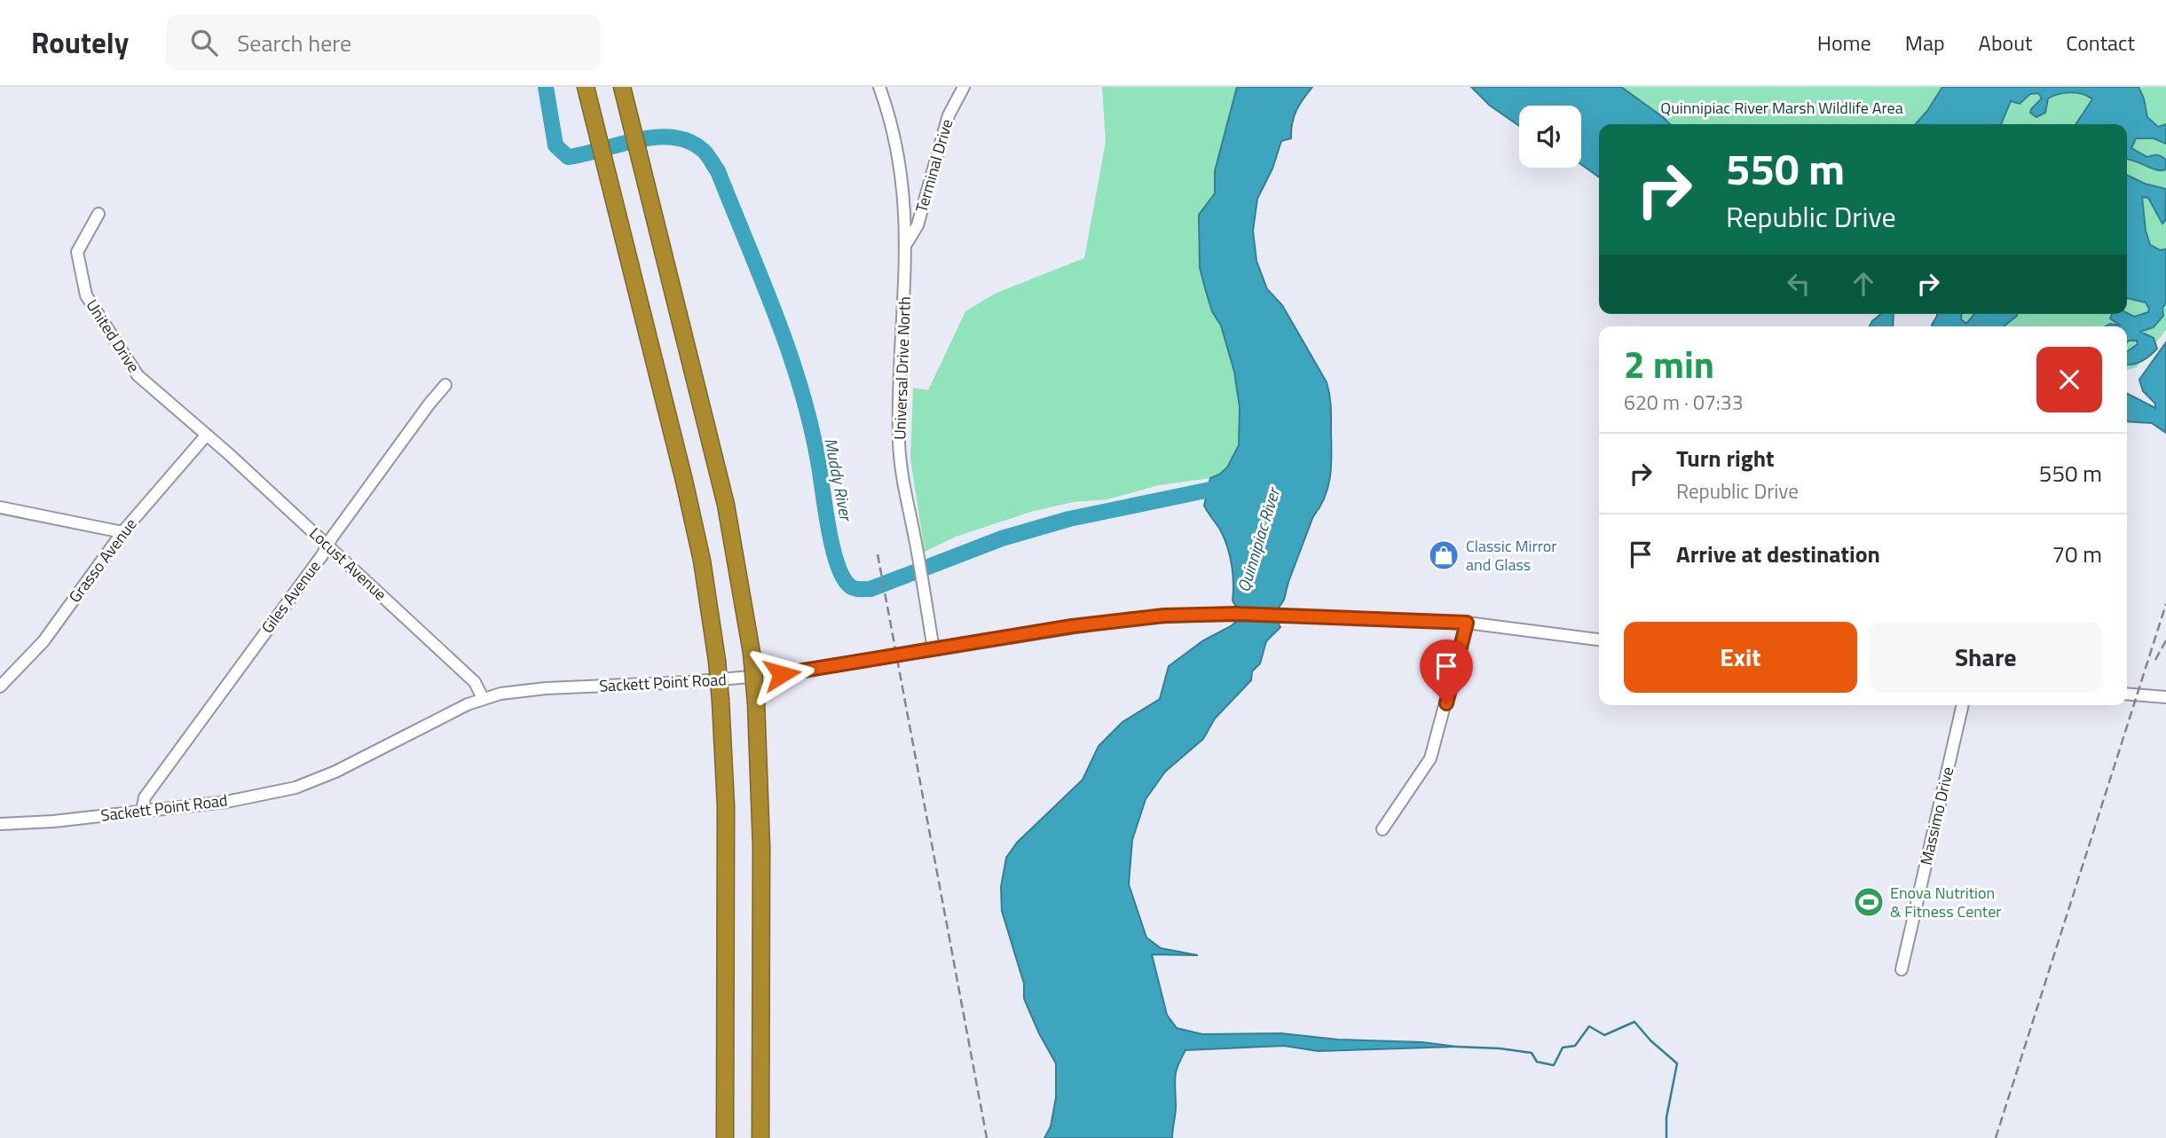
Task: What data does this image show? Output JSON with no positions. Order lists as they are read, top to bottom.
{
  "streets": {
    "street": [
      "Terminal Drive",
      "United Drive",
      "Universal Drive North",
      "Grasso Avenue",
      "Locust Avenue",
      "Giles Avenue",
      "Sackett Point Road",
      "Massimo Drive"
    ]
  },
  "crossings": [
    ["Terminal Drive", "Universal Drive North"],
    ["United Drive", "Grasso Avenue"],
    ["United Drive", "Locust Avenue"],
    ["Universal Drive North", "Sackett Point Road"],
    ["Grasso Avenue", "Locust Avenue"],
    ["Locust Avenue", "Giles Avenue"],
    ["Locust Avenue", "Sackett Point Road"],
    ["Giles Avenue", "Sackett Point Road"]
  ],
  "water": ["Muddy River", "Quinnipiac River"],
  "parks": ["Quinnipiac River Marsh Wildlife Area"],
  "places": {
    "shop": ["Classic Mirror and Glass"],
    "sports": ["Enova Nutrition & Fitness Center"]
  },
  "page": {
    "header": "Routely",
    "search": "Search here",
    "nav": [
      "Home",
      "Map",
      "About",
      "Contact"
    ],
    "turn": ["550 m", "Republic Drive"],
    "heading": ["2 min", "620 m · 07:33"],
    "list": [
      {
        "name": "Turn right",
        "note": "Republic Drive",
        "value": "550 m"
      },
      {
        "name": "Arrive at destination",
        "value": "70 m"
      }
    ],
    "buttons": ["Exit", "Share"]
  }
}
